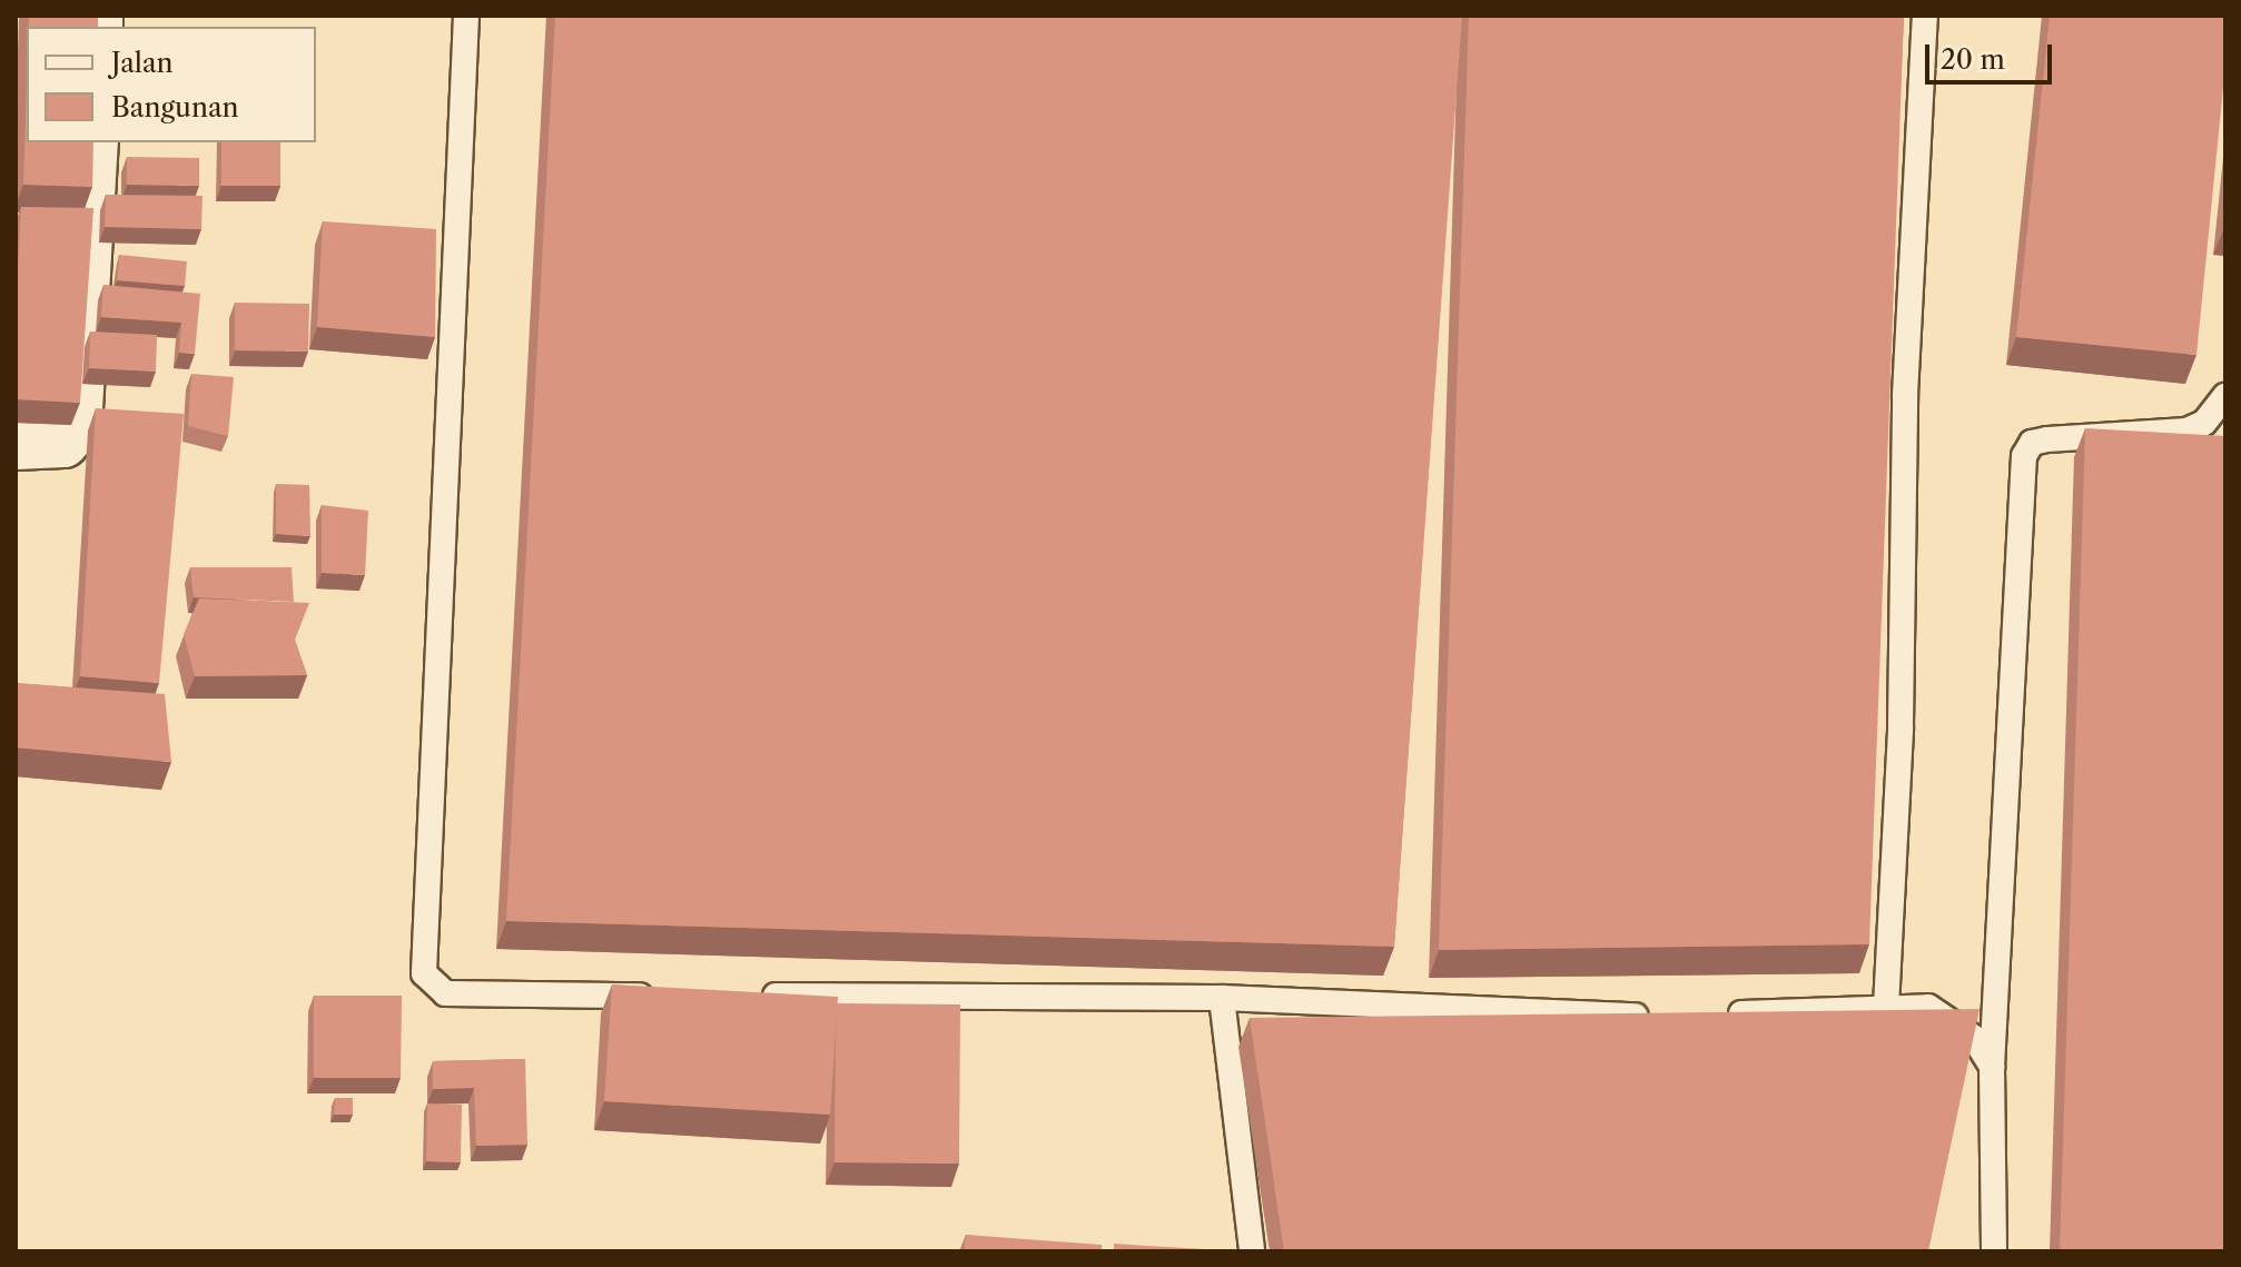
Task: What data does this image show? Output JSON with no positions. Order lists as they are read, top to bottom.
{
  "legend": ["Jalan", "Bangunan"],
  "scale_bar": "20 m"
}
